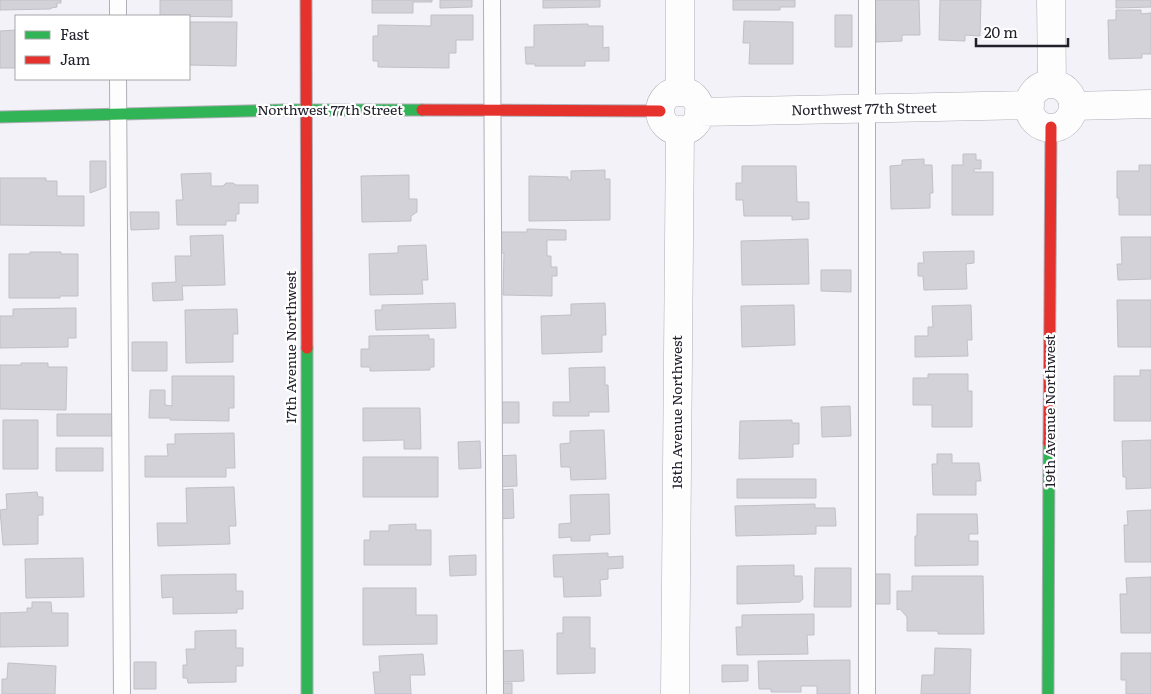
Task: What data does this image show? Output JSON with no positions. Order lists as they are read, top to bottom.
{
  "streets": {
    "street": [
      "Northwest 77th Street",
      "17th Avenue Northwest",
      "19th Avenue Northwest",
      "18th Avenue Northwest"
    ]
  },
  "crossings": [
    ["Northwest 77th Street", "17th Avenue Northwest"],
    ["Northwest 77th Street", "19th Avenue Northwest"],
    ["Northwest 77th Street", "18th Avenue Northwest"]
  ],
  "legend": ["Fast", "Jam"],
  "scale_bar": "20 m"
}
